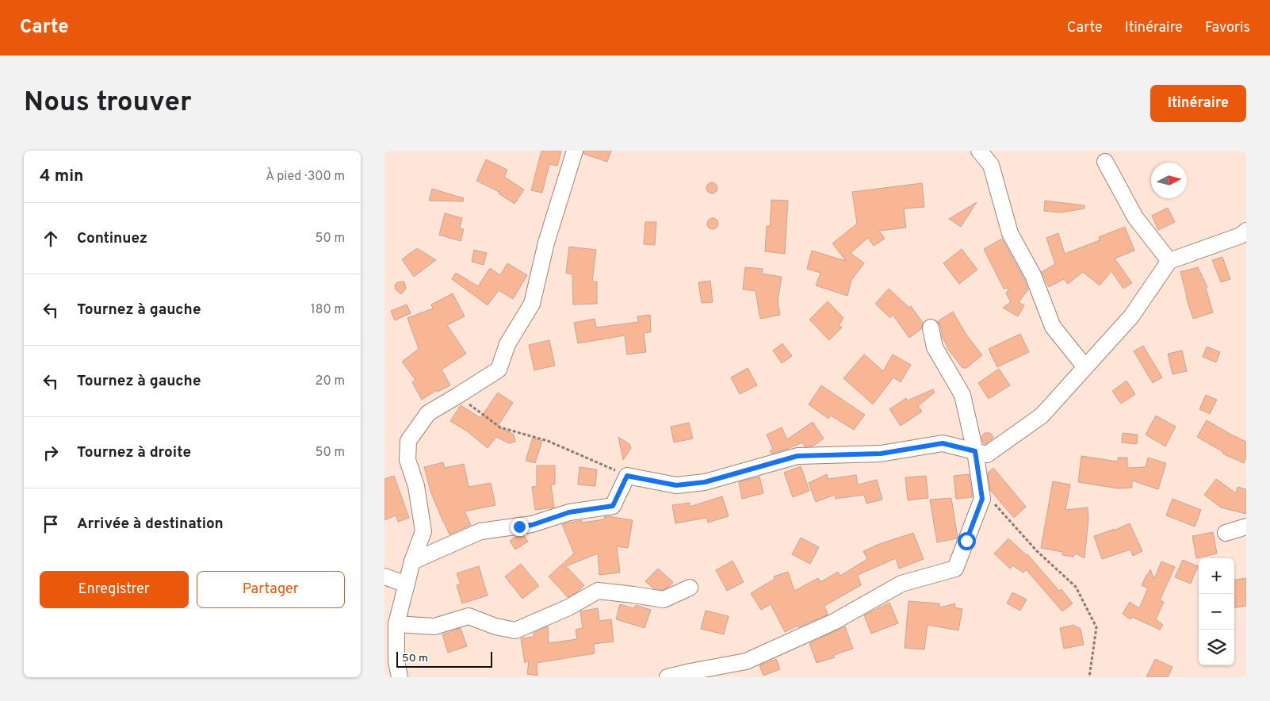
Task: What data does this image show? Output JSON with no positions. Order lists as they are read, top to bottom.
{
  "scale_bar": "50 m",
  "north": "right",
  "page": {
    "header": "Carte",
    "nav": ["Carte", "Itinéraire", "Favoris"],
    "buttons": [
      "Itinéraire",
      ["Enregistrer", "Partager"]
    ],
    "title": "Nous trouver",
    "heading": ["4 min", "À pied · 300 m"],
    "list": [
      ["Continuez", "50 m"],
      ["Tournez à gauche", "180 m"],
      ["Tournez à gauche", "20 m"],
      ["Tournez à droite", "50 m"],
      "Arrivée à destination"
    ],
    "map_buttons": ["+", "−"],
    "scale": "50 m"
  }
}
